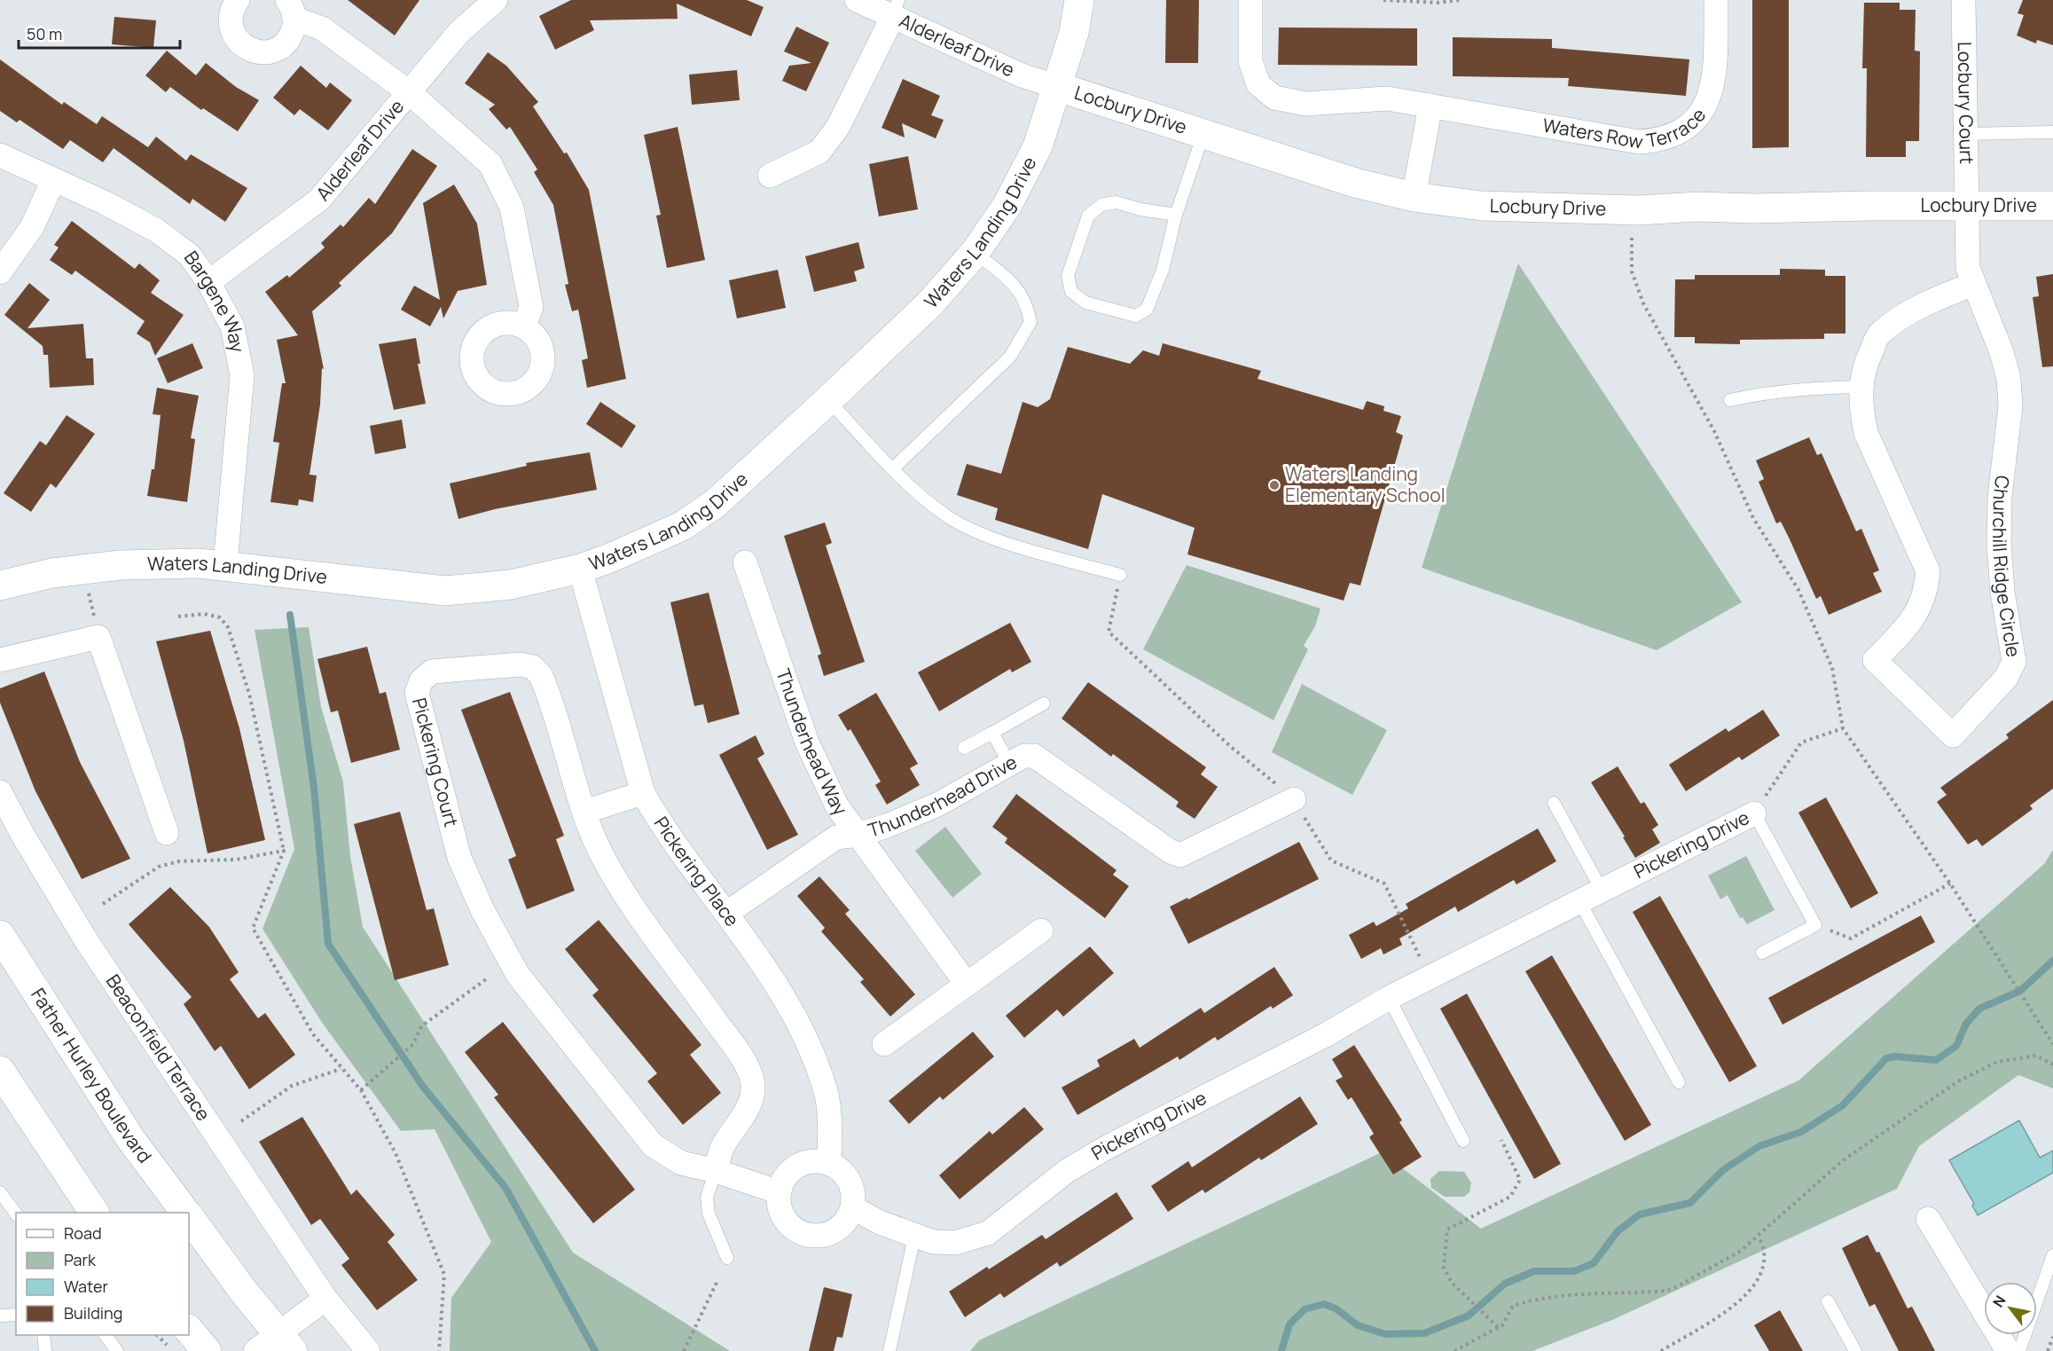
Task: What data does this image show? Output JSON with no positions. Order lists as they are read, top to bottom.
{
  "streets": {
    "street": [
      "Alderleaf Drive",
      "Locbury Court",
      "Locbury Drive",
      "Waters Row Terrace",
      "Waters Landing Drive",
      "Bargene Way",
      "Churchill Ridge Circle",
      "Thunderhead Way",
      "Pickering Court",
      "Thunderhead Drive",
      "Pickering Drive",
      "Pickering Place",
      "Beaconfield Terrace",
      "Father Hurley Boulevard"
    ]
  },
  "crossings": [
    ["Alderleaf Drive", "Locbury Drive"],
    ["Alderleaf Drive", "Waters Landing Drive"],
    ["Alderleaf Drive", "Bargene Way"],
    ["Locbury Court", "Locbury Drive"],
    ["Locbury Court", "Churchill Ridge Circle"],
    ["Locbury Drive", "Waters Landing Drive"],
    ["Locbury Drive", "Churchill Ridge Circle"],
    ["Waters Landing Drive", "Bargene Way"],
    ["Waters Landing Drive", "Pickering Place"],
    ["Thunderhead Way", "Thunderhead Drive"],
    ["Pickering Court", "Pickering Drive"],
    ["Pickering Court", "Pickering Place"],
    ["Thunderhead Drive", "Pickering Place"],
    ["Pickering Drive", "Pickering Place"]
  ],
  "places": ["Waters Landing Elementary School"],
  "legend": [
    "Road",
    "Park",
    "Water",
    "Building"
  ],
  "scale_bar": "50 m",
  "north": "top left"
}
